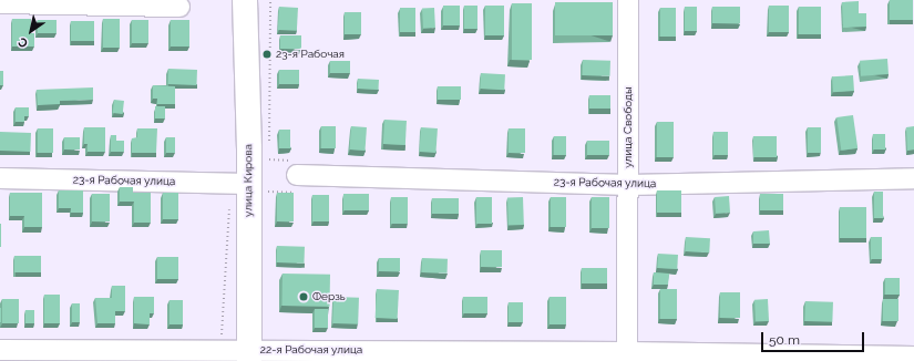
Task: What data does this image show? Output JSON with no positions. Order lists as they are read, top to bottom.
{
  "streets": {
    "main road": ["улица Кирова"],
    "street": ["улица Свободы", "23-я Рабочая улица", "22-я Рабочая улица"]
  },
  "crossings": [
    ["улица Свободы", "23-я Рабочая улица"],
    ["улица Свободы", "22-я Рабочая улица"],
    ["23-я Рабочая улица", "улица Кирова"],
    ["улица Кирова", "22-я Рабочая улица"]
  ],
  "places": ["23-я Рабочая", "Ферзь"],
  "scale_bar": "50 m",
  "north": "bottom left"
}
